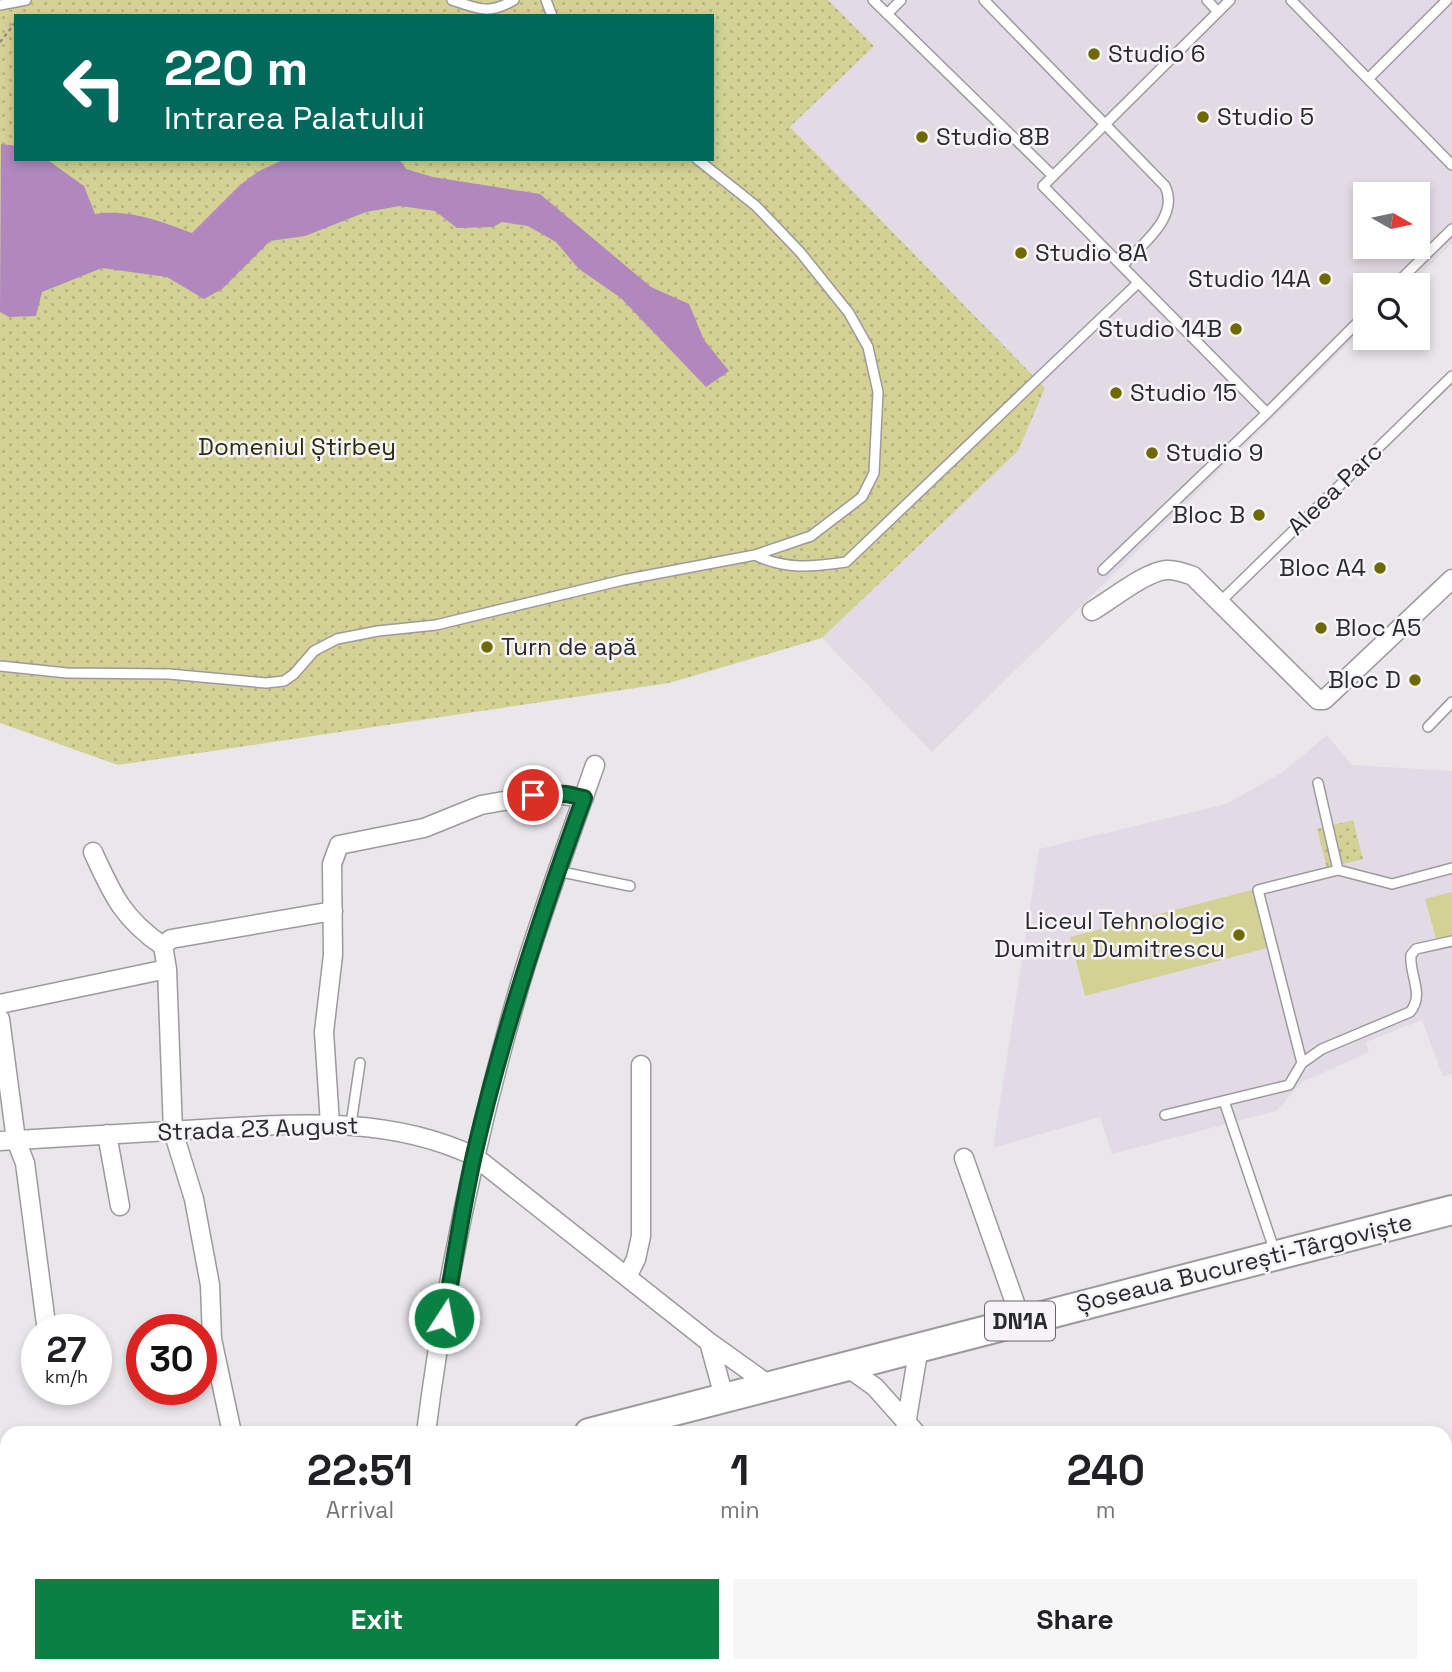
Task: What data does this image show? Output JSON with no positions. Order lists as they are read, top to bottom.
{
  "streets": {
    "main road": ["Șoseaua București-Târgoviște", "DN1A"],
    "street": ["Strada 23 August"],
    "lane": ["Aleea Parc"]
  },
  "crossings": [
    ["Strada 23 August", "Șoseaua București-Târgoviște"]
  ],
  "parks": ["Domeniul Știrbey"],
  "places": [
    "Studio 6",
    "Studio 5",
    "Studio 8B",
    "Studio 8A",
    "Studio 14A",
    "Studio 14B",
    "Studio 15",
    "Studio 9",
    "Bloc B",
    "Bloc A4",
    "Bloc A5",
    "Turn de apă",
    "Bloc D",
    "Liceul Tehnologic Dumitru Dumitrescu"
  ],
  "north": "right",
  "page": {
    "turn": ["220 m", "Intrarea Palatului"],
    "speed": "27 km/h",
    "limit": "30",
    "eta": [
      "22:51",
      "Arrival",
      "1",
      "min",
      "240",
      "m"
    ],
    "buttons": ["Exit", "Share"]
  }
}
